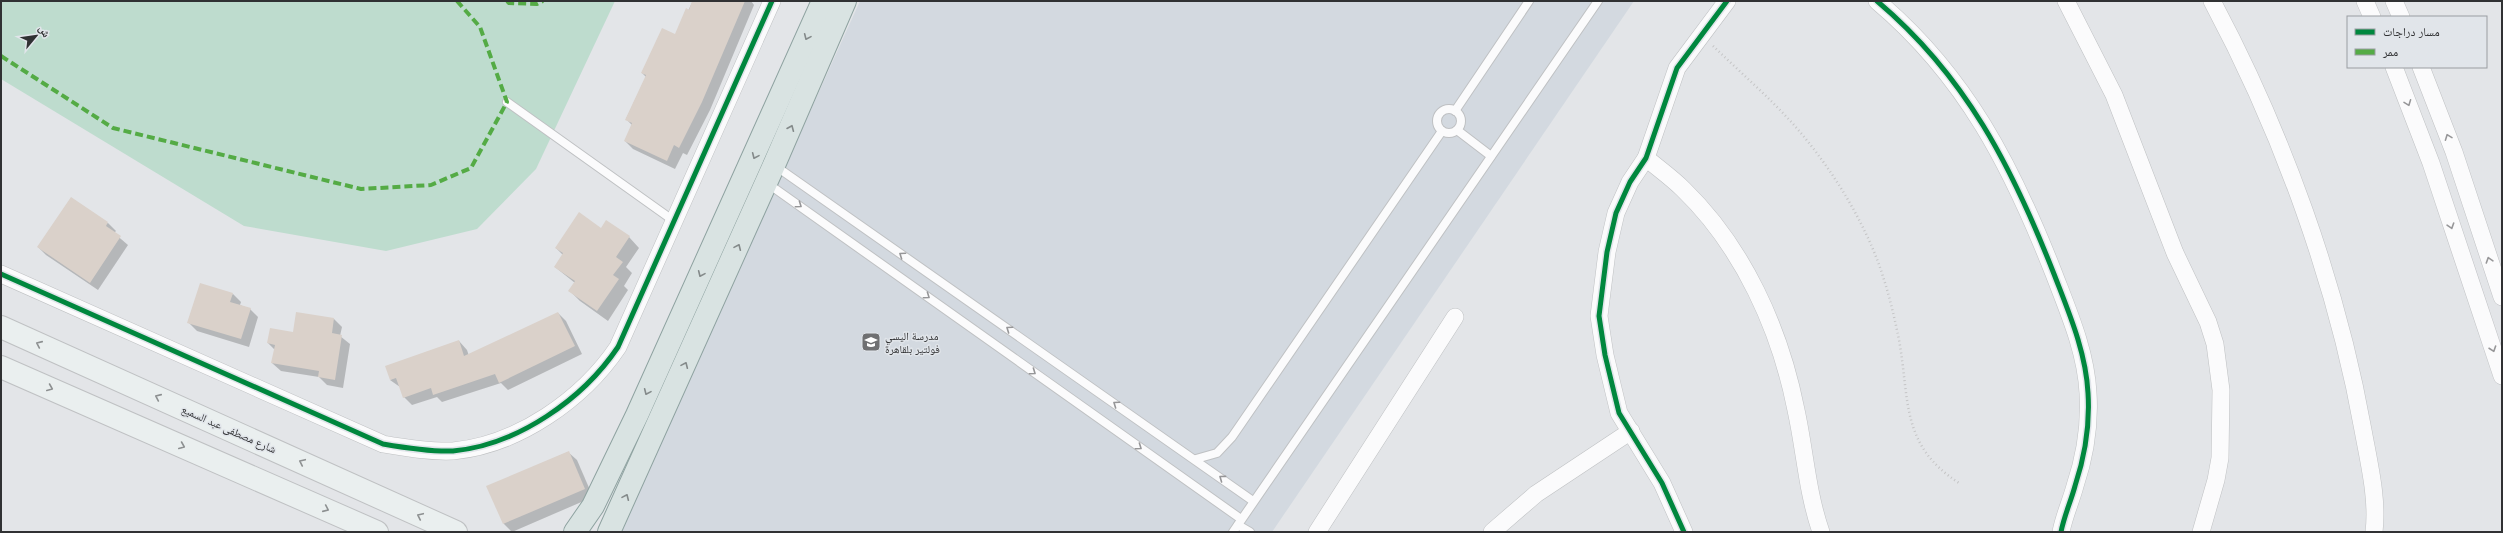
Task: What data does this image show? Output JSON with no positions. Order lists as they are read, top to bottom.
{
  "streets": {
    "street": ["شارع مصطفى عبد السميع"]
  },
  "places": {
    "school or university": ["مدرسة اليسي فولتير بلقاهرة"]
  },
  "legend": ["مسار دراجات", "ممر"],
  "north": "top right"
}
